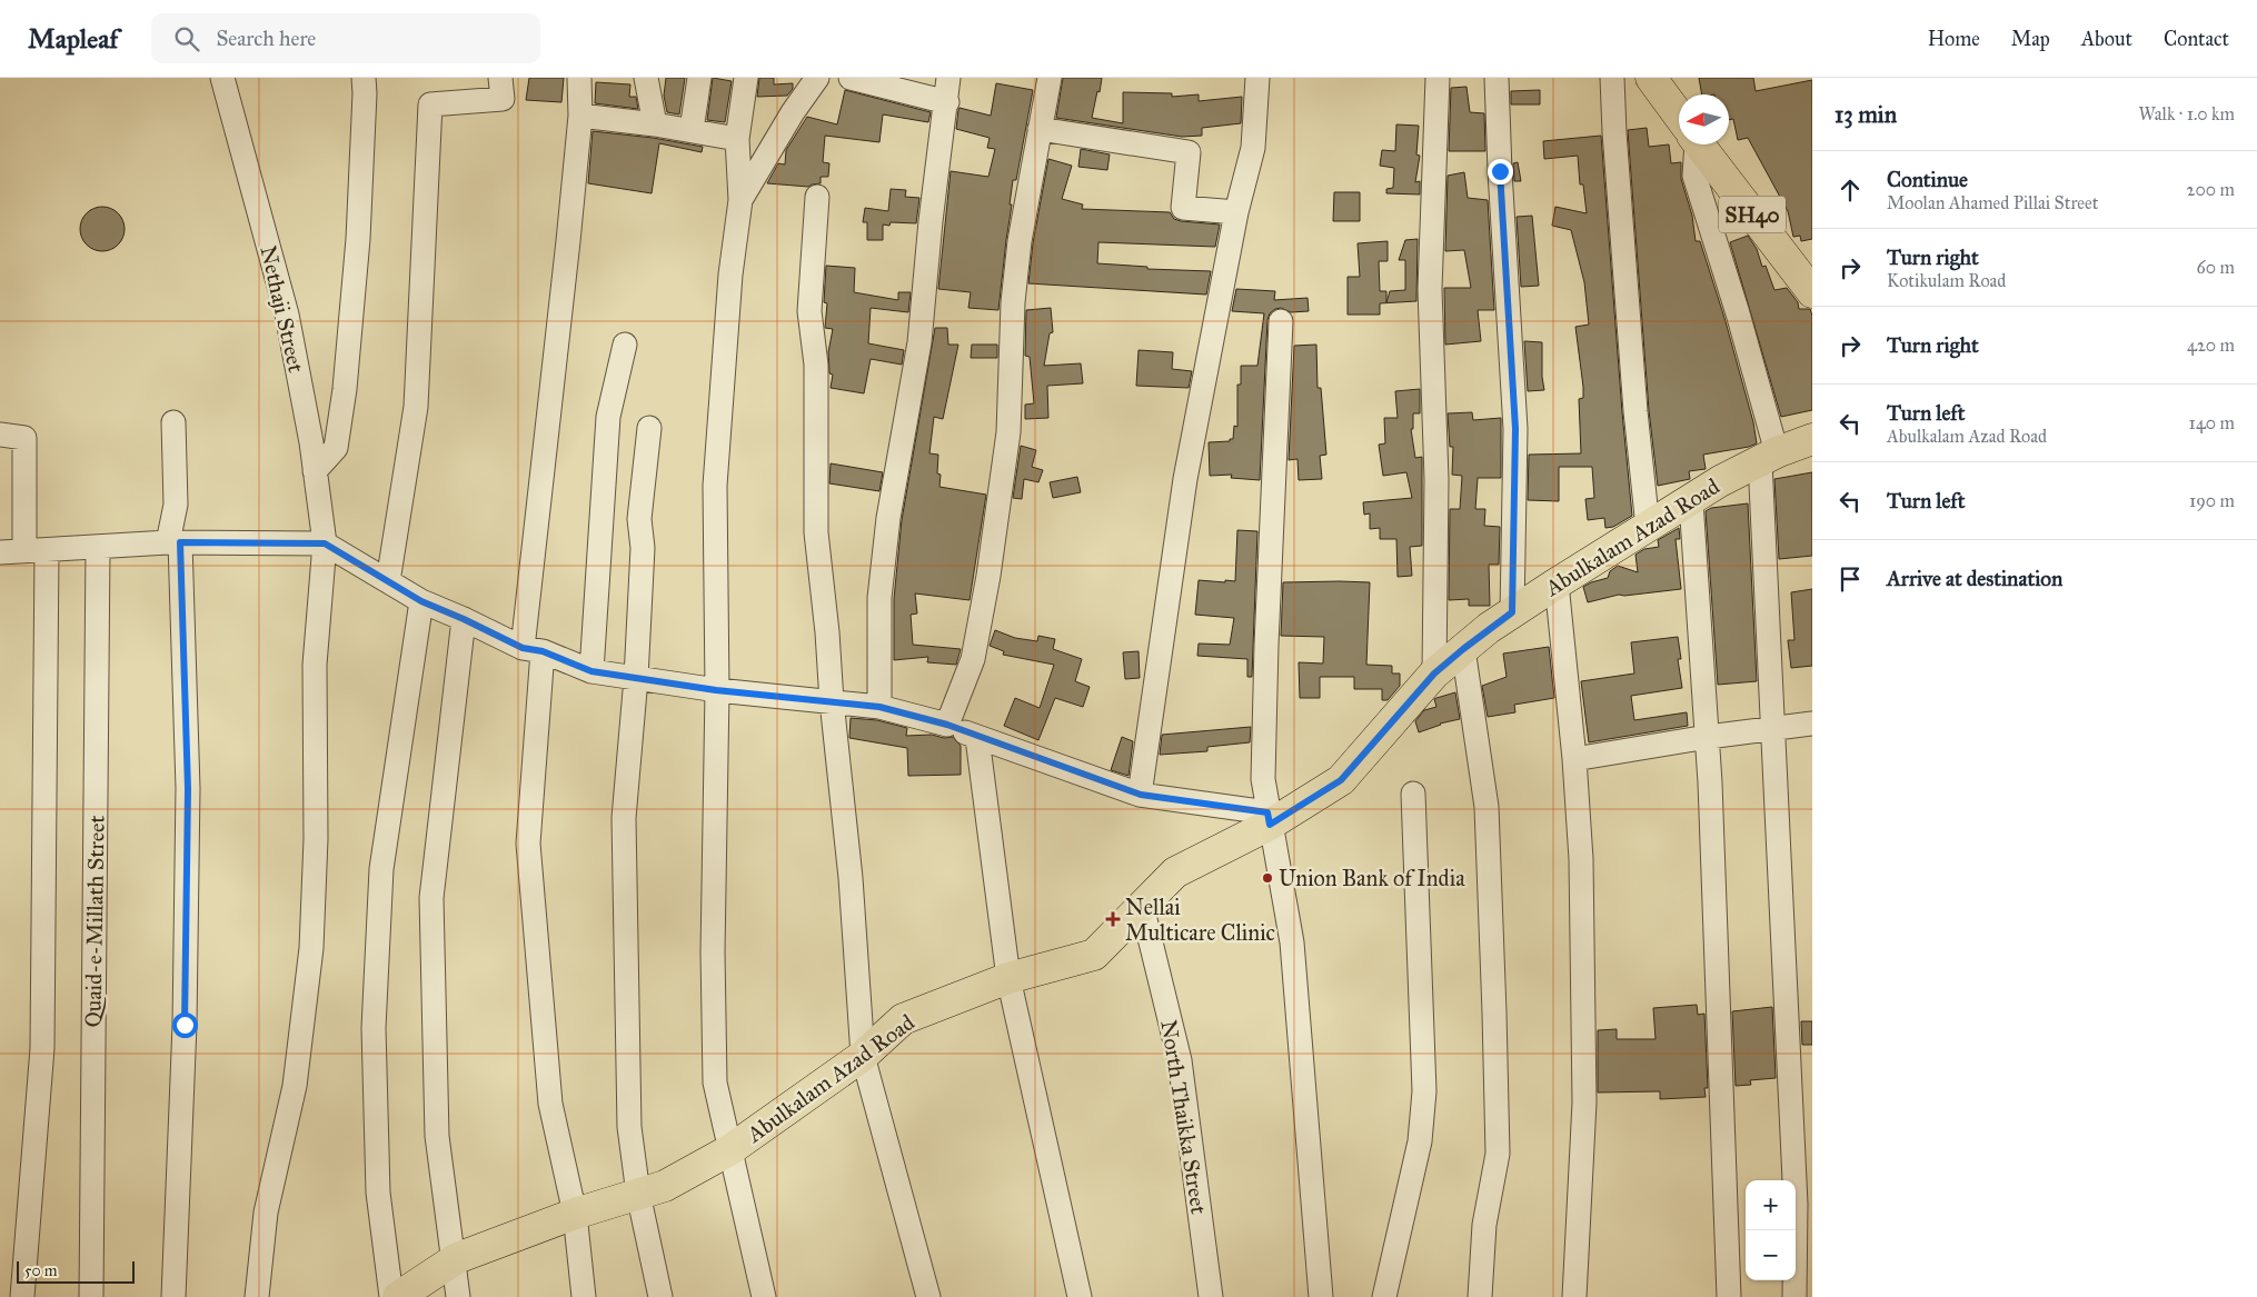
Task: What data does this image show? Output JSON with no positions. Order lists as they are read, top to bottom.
{
  "streets": {
    "main road": ["SH40", "Abulkalam Azad Road"],
    "street": ["Nethaji Street", "Quaid-e-Millath Street", "North Thaikka Street"]
  },
  "crossings": [
    ["Abulkalam Azad Road", "North Thaikka Street"]
  ],
  "places": {
    "other": ["Union Bank of India"],
    "health": ["Nellai Multicare Clinic"]
  },
  "scale_bar": "50 m",
  "north": "left",
  "page": {
    "header": "Mapleaf",
    "search": "Search here",
    "nav": [
      "Home",
      "Map",
      "About",
      "Contact"
    ],
    "heading": ["13 min", "Walk · 1.0 km"],
    "list": [
      ["Continue", "Moolan Ahamed Pillai Street", "200 m"],
      ["Turn right", "Kotikulam Road", "60 m"],
      ["Turn right", "420 m"],
      ["Turn left", "Abulkalam Azad Road", "140 m"],
      ["Turn left", "190 m"],
      "Arrive at destination"
    ],
    "map_buttons": ["+", "−"],
    "scale": "50 m"
  }
}
